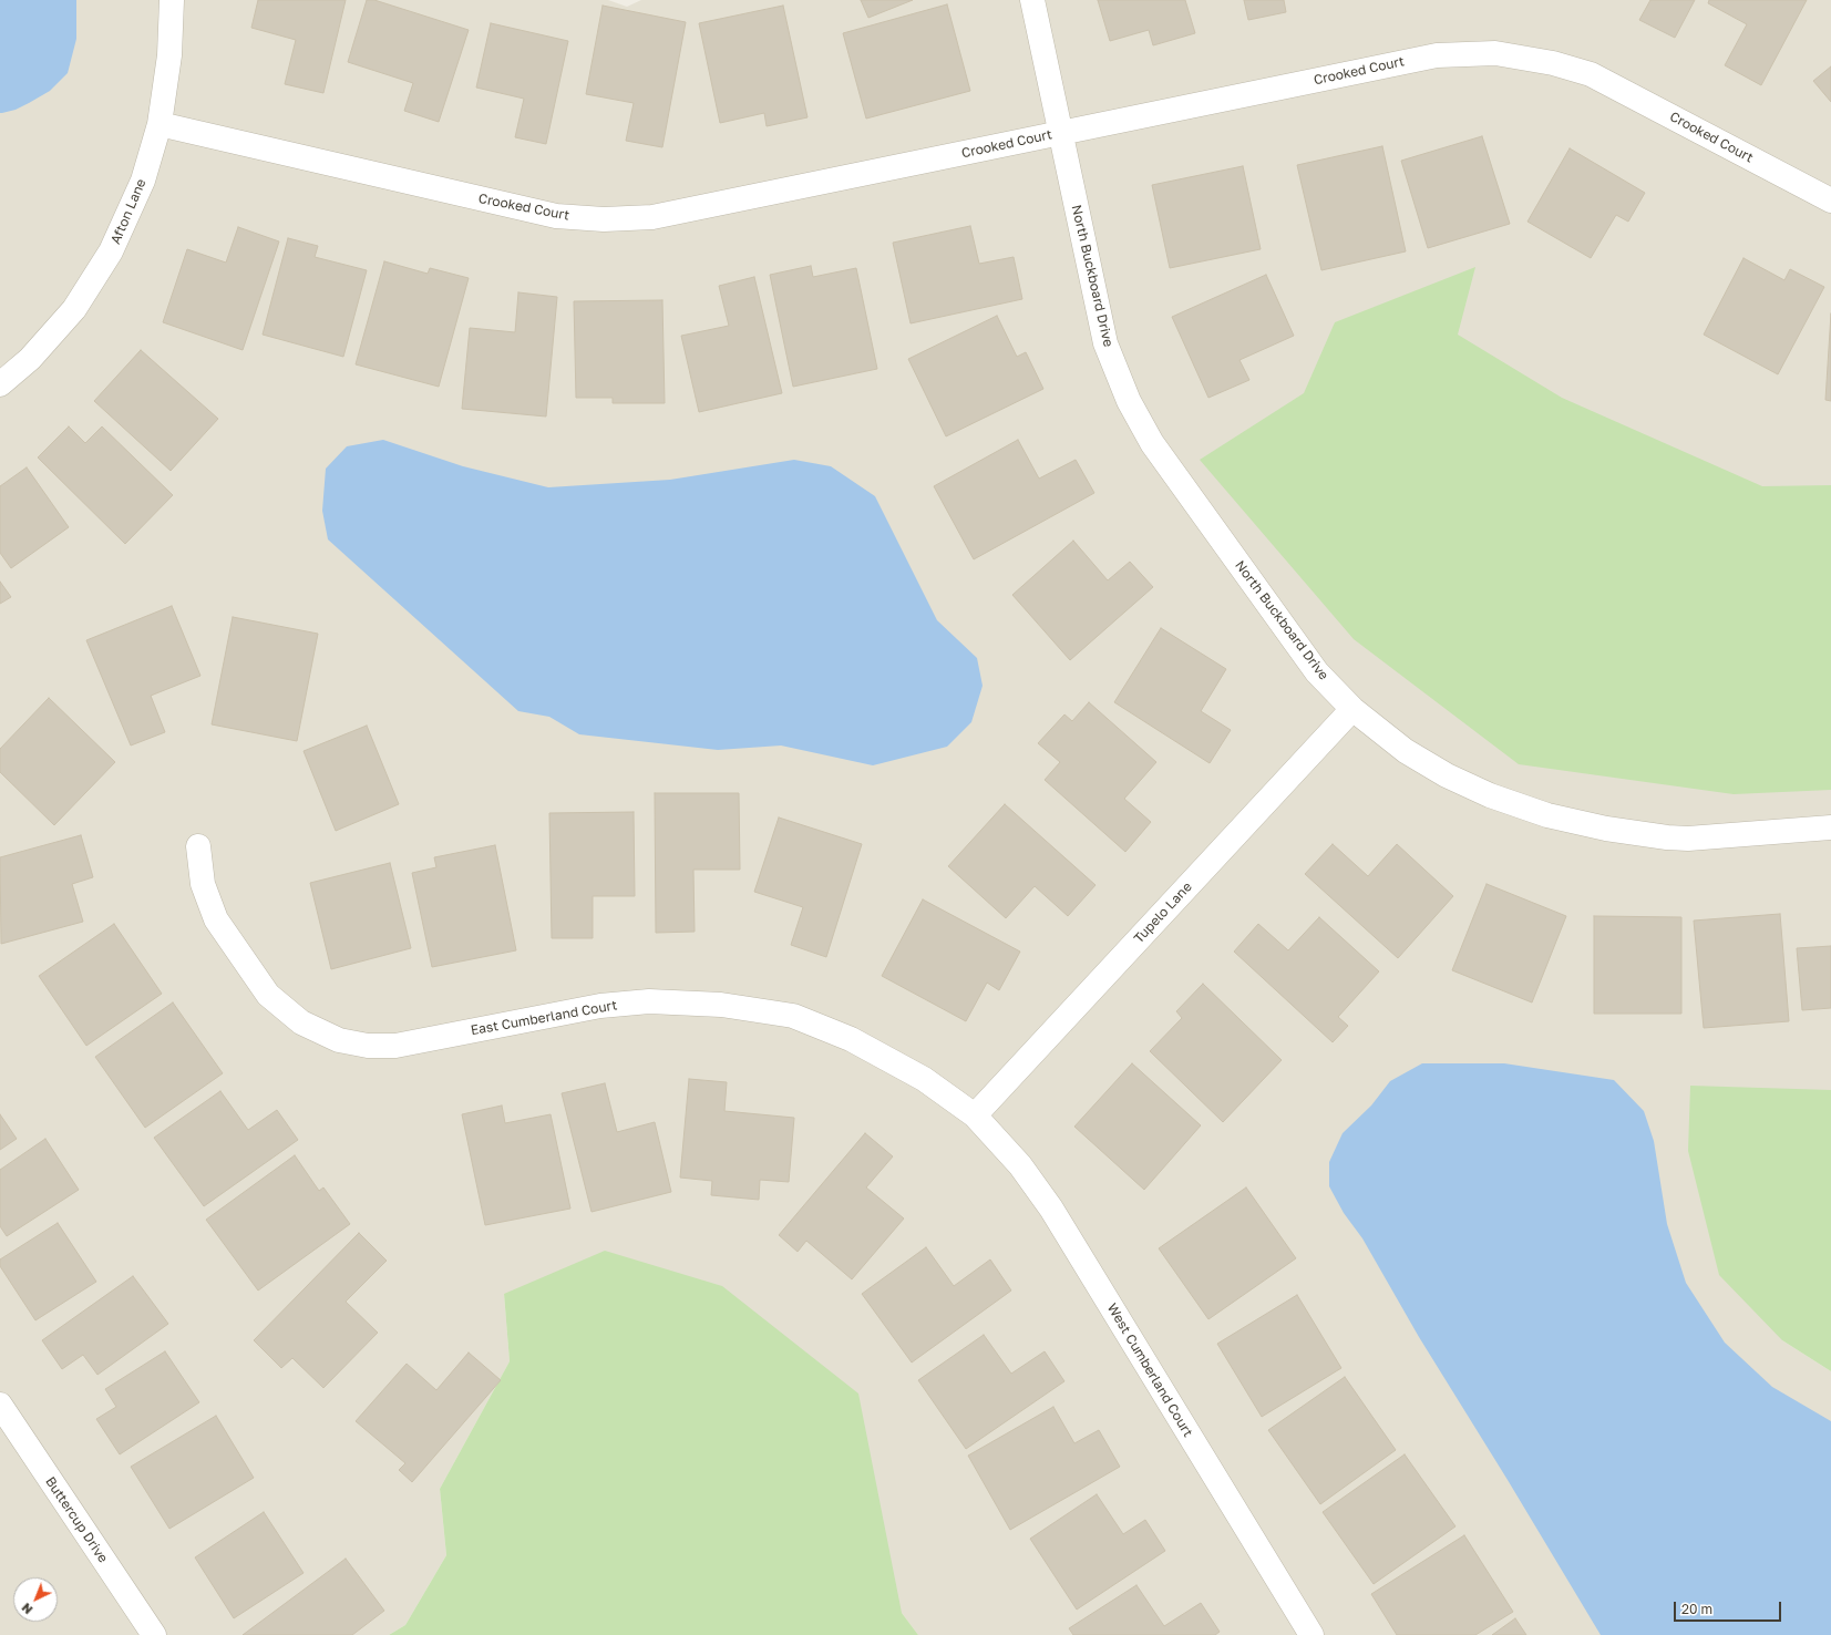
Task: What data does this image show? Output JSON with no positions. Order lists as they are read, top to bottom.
{
  "streets": {
    "street": [
      "Crooked Court",
      "Afton Lane",
      "North Buckboard Drive",
      "Tupelo Lane",
      "East Cumberland Court",
      "West Cumberland Court",
      "Buttercup Drive"
    ]
  },
  "crossings": [
    ["Crooked Court", "Afton Lane"],
    ["Crooked Court", "North Buckboard Drive"],
    ["North Buckboard Drive", "Tupelo Lane"],
    ["Tupelo Lane", "East Cumberland Court"],
    ["Tupelo Lane", "West Cumberland Court"],
    ["East Cumberland Court", "West Cumberland Court"]
  ],
  "scale_bar": "20 m",
  "north": "bottom left"
}
